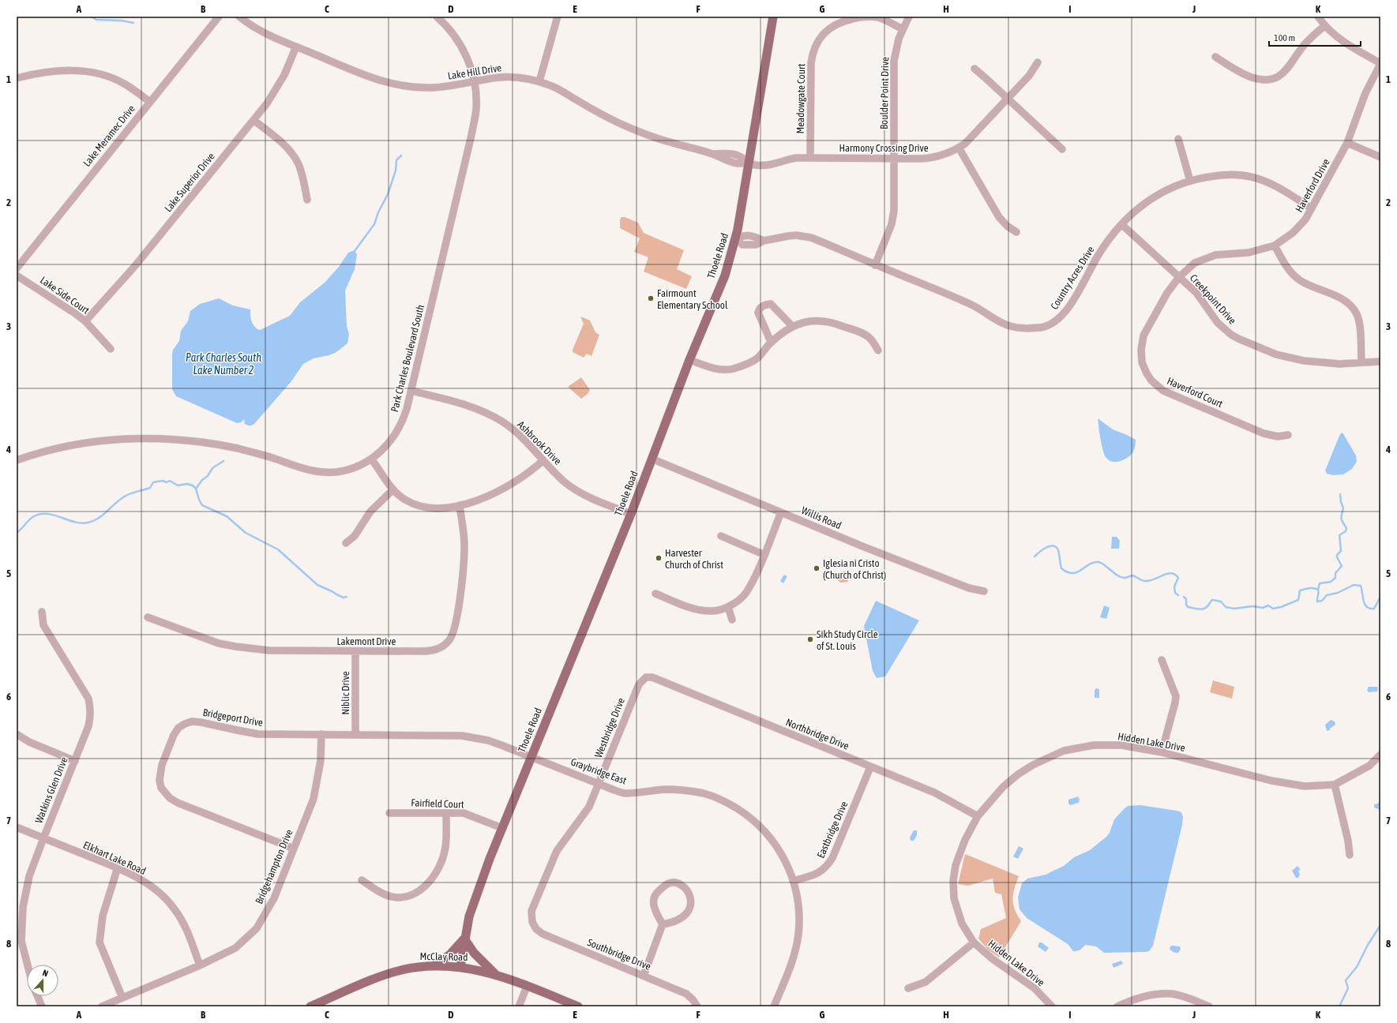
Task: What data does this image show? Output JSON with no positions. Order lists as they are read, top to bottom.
{
  "streets": {
    "main road": ["Thoele Road", "McClay Road"],
    "street": [
      "Lake Hill Drive",
      "Boulder Point Drive",
      "Meadowgate Court",
      "Lake Meramec Drive",
      "Harmony Crossing Drive",
      "Lake Superior Drive",
      "Haverford Drive",
      "Country Acres Drive",
      "Lake Side Court",
      "Creekpoint Drive",
      "Park Charles Boulevard South",
      "Haverford Court",
      "Ashbrook Drive",
      "Willis Road",
      "Lakemont Drive",
      "Niblic Drive",
      "Bridgeport Drive",
      "Westbridge Drive",
      "Northbridge Drive",
      "Hidden Lake Drive",
      "Graybridge East",
      "Watkins Glen Drive",
      "Fairfield Court",
      "Eastbridge Drive",
      "Elkhart Lake Road",
      "Bridgehampton Drive",
      "Southbridge Drive"
    ]
  },
  "crossings": [
    ["Lake Hill Drive", "Harmony Crossing Drive"],
    ["Lake Hill Drive", "Lake Superior Drive"],
    ["Lake Hill Drive", "Thoele Road"],
    ["Lake Hill Drive", "Park Charles Boulevard South"],
    ["Boulder Point Drive", "Meadowgate Court"],
    ["Boulder Point Drive", "Harmony Crossing Drive"],
    ["Boulder Point Drive", "Country Acres Drive"],
    ["Meadowgate Court", "Harmony Crossing Drive"],
    ["Harmony Crossing Drive", "Thoele Road"],
    ["Lake Superior Drive", "Lake Side Court"],
    ["Haverford Drive", "Country Acres Drive"],
    ["Haverford Drive", "Creekpoint Drive"],
    ["Haverford Drive", "Haverford Court"],
    ["Thoele Road", "Country Acres Drive"],
    ["Thoele Road", "Ashbrook Drive"],
    ["Thoele Road", "Willis Road"],
    ["Thoele Road", "Bridgeport Drive"],
    ["Thoele Road", "Graybridge East"],
    ["Thoele Road", "Fairfield Court"],
    ["Thoele Road", "McClay Road"],
    ["Country Acres Drive", "Creekpoint Drive"],
    ["Creekpoint Drive", "Haverford Court"],
    ["Park Charles Boulevard South", "Ashbrook Drive"],
    ["Lakemont Drive", "Niblic Drive"],
    ["Niblic Drive", "Bridgeport Drive"],
    ["Bridgeport Drive", "Graybridge East"],
    ["Bridgeport Drive", "Bridgehampton Drive"],
    ["Westbridge Drive", "Northbridge Drive"],
    ["Westbridge Drive", "Graybridge East"],
    ["Westbridge Drive", "Southbridge Drive"],
    ["Northbridge Drive", "Hidden Lake Drive"],
    ["Northbridge Drive", "Eastbridge Drive"],
    ["Graybridge East", "Eastbridge Drive"],
    ["Watkins Glen Drive", "Elkhart Lake Road"],
    ["Elkhart Lake Road", "Bridgehampton Drive"]
  ],
  "water": ["Park Charles South Lake Number 2"],
  "places": [
    "Fairmount Elementary School",
    "Harvester Church of Christ",
    "Iglesia ni Cristo (Church of Christ)",
    "Sikh Study Circle of St. Louis"
  ],
  "scale_bar": "100 m",
  "north": "top",
  "grid": {
    "columns": [
      "A",
      "B",
      "C",
      "D",
      "E",
      "F",
      "G",
      "H",
      "I",
      "J",
      "K"
    ],
    "rows": [
      "1",
      "2",
      "3",
      "4",
      "5",
      "6",
      "7",
      "8"
    ]
  }
}
